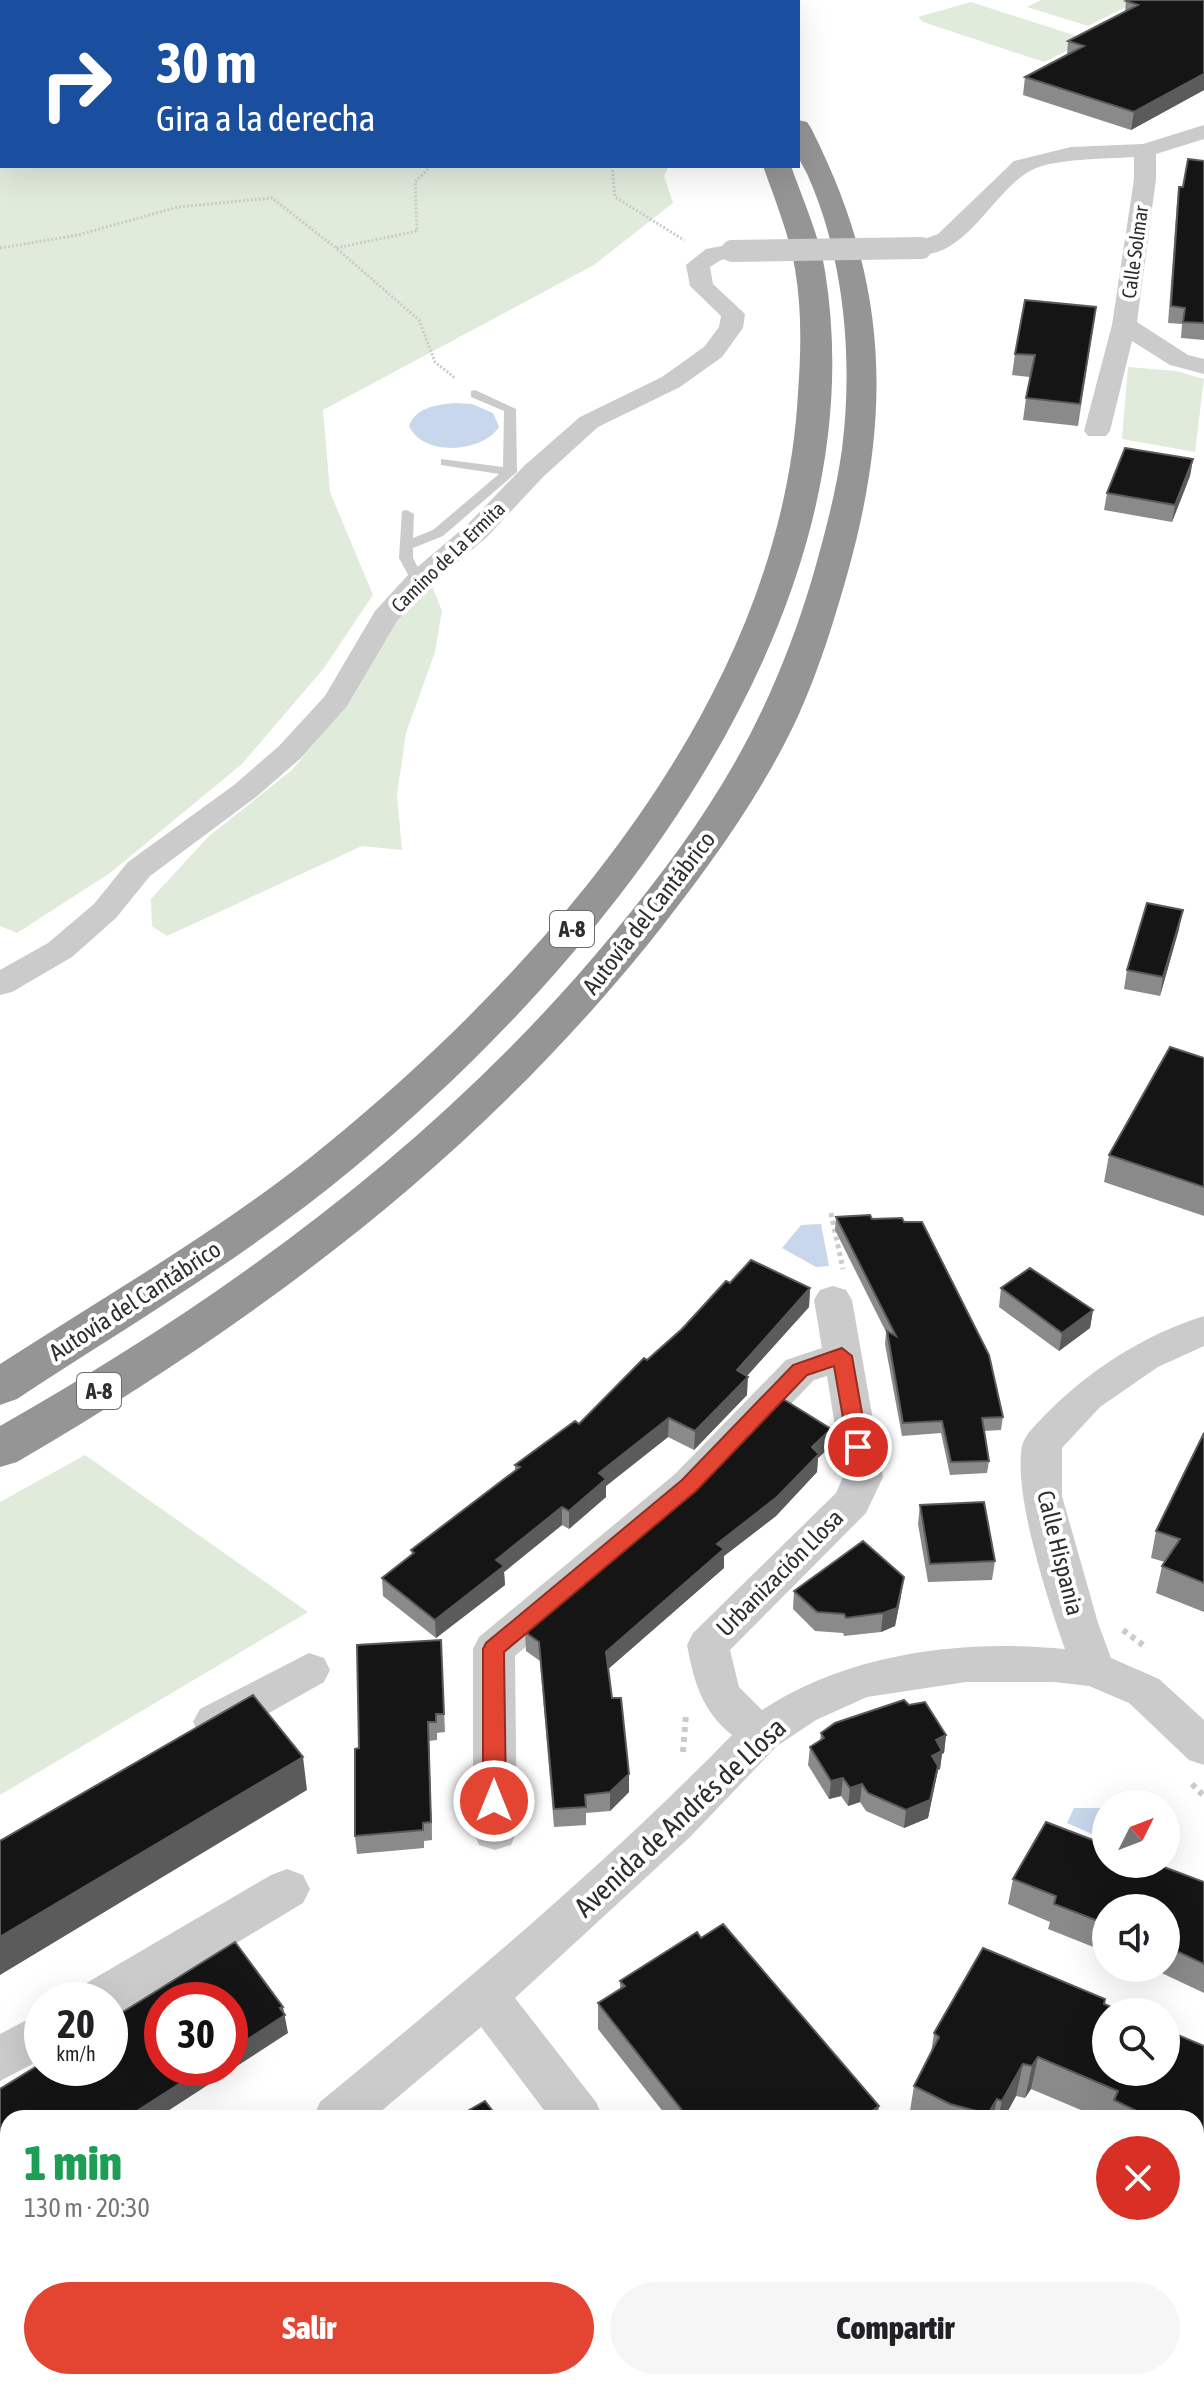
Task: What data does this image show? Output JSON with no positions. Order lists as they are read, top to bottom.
{
  "streets": {
    "highway": ["Autovía del Cantábrico", "A-8"],
    "street": [
      "Calle Solmar",
      "Camino de La Ermita",
      "Calle Hispania",
      "Urbanización Llosa",
      "Avenida de Andrés de Llosa"
    ]
  },
  "crossings": [
    ["Calle Hispania", "Avenida de Andrés de Llosa"],
    ["Urbanización Llosa", "Avenida de Andrés de Llosa"]
  ],
  "north": "top right",
  "page": {
    "turn": ["30 m", "Gira a la derecha"],
    "speed": "20 km/h",
    "limit": "30",
    "heading": ["1 min", "130 m · 20:30"],
    "buttons": ["Salir", "Compartir"]
  }
}
